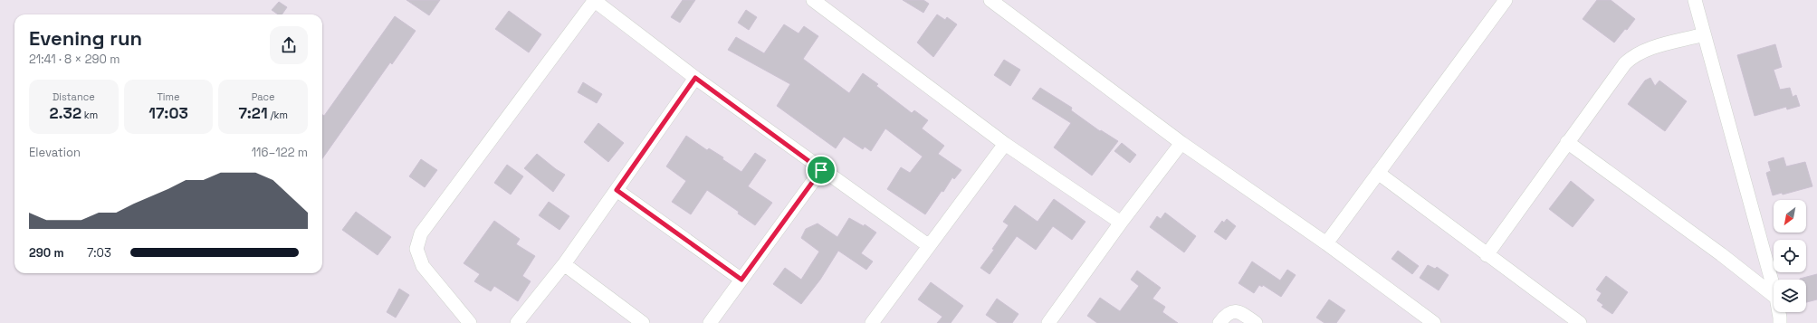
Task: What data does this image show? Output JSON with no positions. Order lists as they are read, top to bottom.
{
  "north": "bottom left",
  "page": {
    "heading": ["Evening run", "21:41 · 8 × 290 m"],
    "stats": [
      ["Distance", "2.32 km"],
      ["Time", "17:03"],
      ["Pace", "7:21 /km"]
    ],
    "chart": ["Elevation", "116–122 m"],
    "list": [
      {
        "name": "290 m",
        "note": "7:03"
      }
    ]
  }
}
